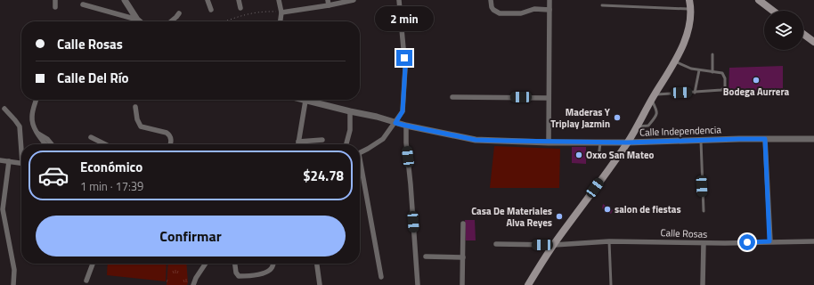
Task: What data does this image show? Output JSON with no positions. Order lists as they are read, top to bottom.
{
  "streets": {
    "street": ["Calle Independencia", "Calle Rosas"]
  },
  "places": [
    "Bodega Aurrera",
    "Maderas Y Triplay Jazmin",
    "Oxxo San Mateo",
    "salon de fiestas",
    "Casa De Materiales Alva Reyes"
  ],
  "page": {
    "bubble": "2 min",
    "banner": ["Calle Rosas", "Calle Del Río"],
    "list": [
      {
        "name": "Económico",
        "note": "1 min · 17:39",
        "value": "$24.78"
      }
    ],
    "buttons": "Confirmar"
  }
}
